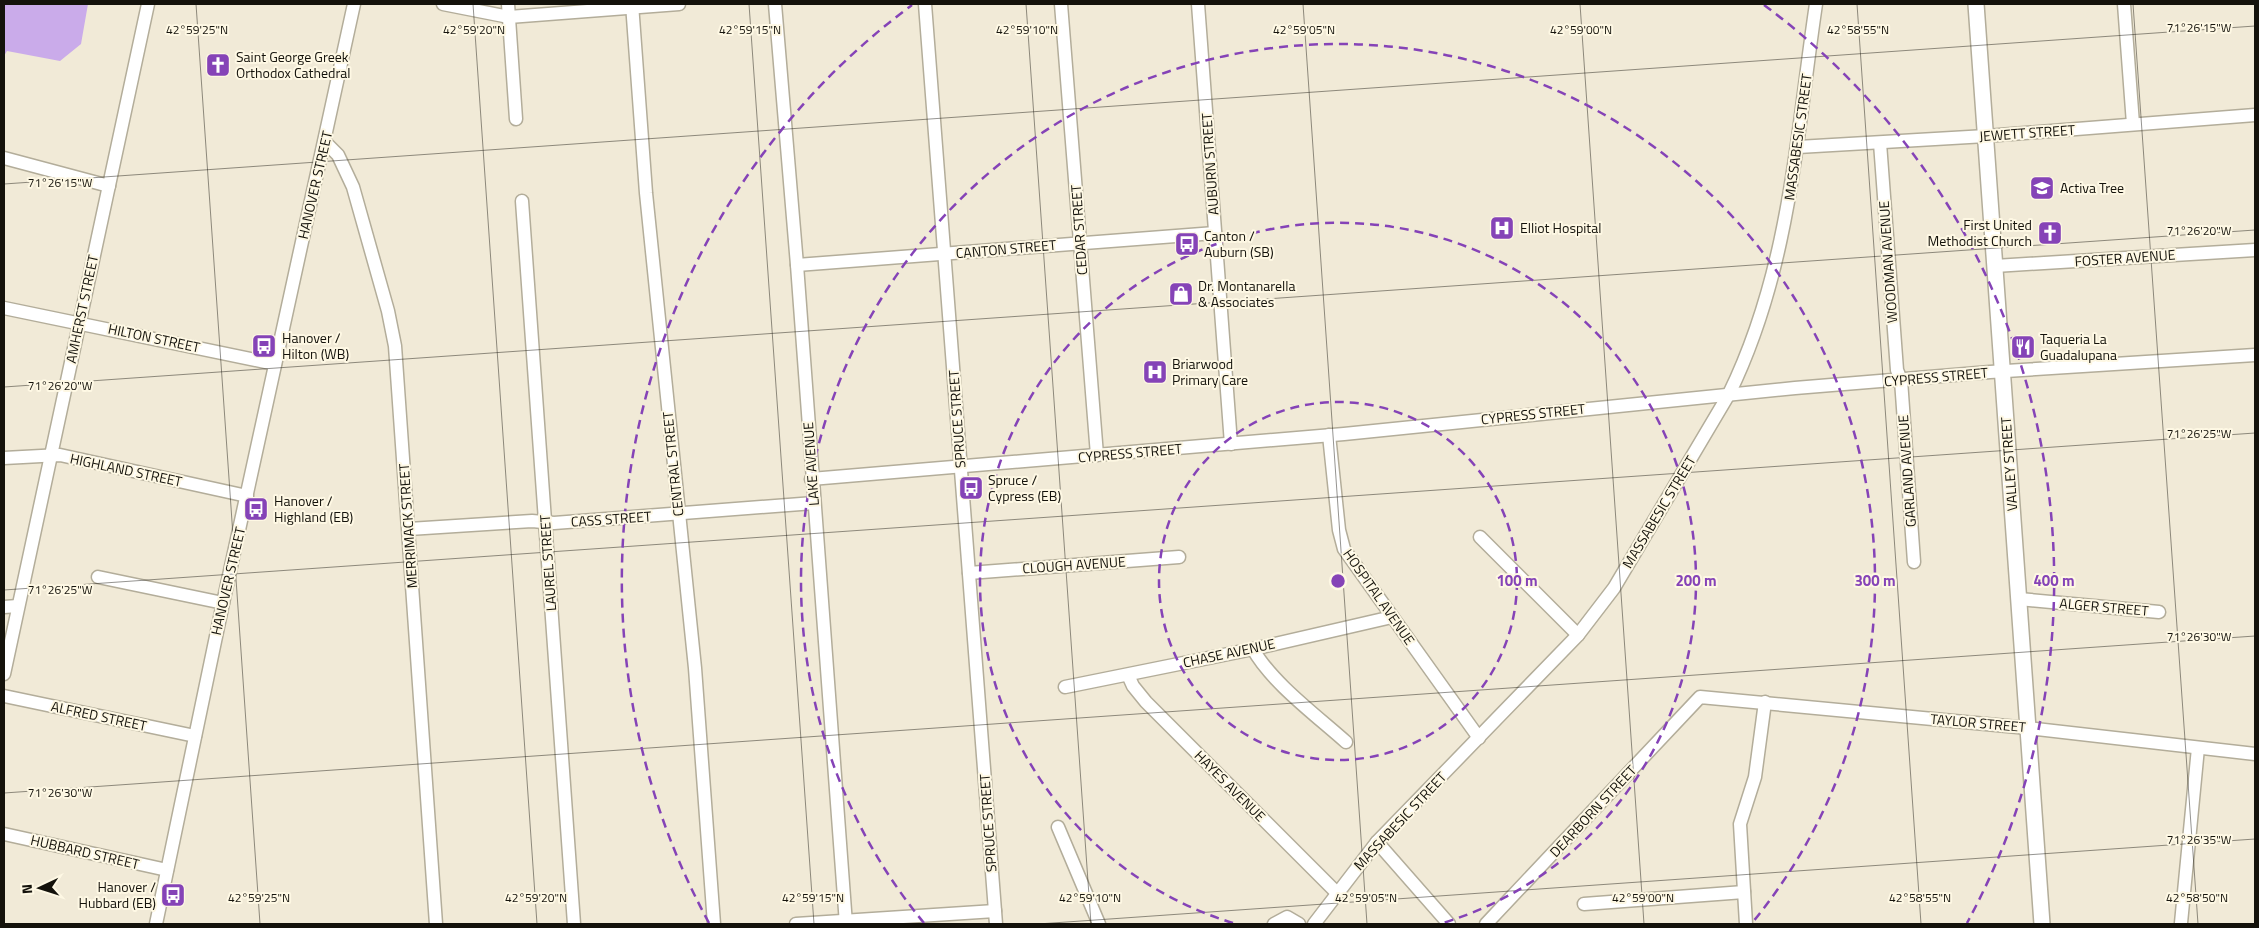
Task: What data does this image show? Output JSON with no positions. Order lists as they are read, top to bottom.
{
  "streets": {
    "main road": ["VALLEY STREET"],
    "street": [
      "JEWETT STREET",
      "MASSABESIC STREET",
      "AUBURN STREET",
      "HANOVER STREET",
      "CEDAR STREET",
      "CANTON STREET",
      "FOSTER AVENUE",
      "WOODMAN AVENUE",
      "AMHERST STREET",
      "HILTON STREET",
      "CYPRESS STREET",
      "SPRUCE STREET",
      "CENTRAL STREET",
      "LAKE AVENUE",
      "HIGHLAND STREET",
      "GARLAND AVENUE",
      "CASS STREET",
      "MERRIMACK STREET",
      "LAUREL STREET",
      "CLOUGH AVENUE",
      "HOSPITAL AVENUE",
      "ALGER STREET",
      "CHASE AVENUE",
      "ALFRED STREET",
      "TAYLOR STREET",
      "HAYES AVENUE",
      "DEARBORN STREET",
      "HUBBARD STREET"
    ]
  },
  "crossings": [
    ["JEWETT STREET", "MASSABESIC STREET"],
    ["JEWETT STREET", "WOODMAN AVENUE"],
    ["JEWETT STREET", "VALLEY STREET"],
    ["MASSABESIC STREET", "CYPRESS STREET"],
    ["MASSABESIC STREET", "HOSPITAL AVENUE"],
    ["MASSABESIC STREET", "HAYES AVENUE"],
    ["AUBURN STREET", "CANTON STREET"],
    ["AUBURN STREET", "CYPRESS STREET"],
    ["HANOVER STREET", "HILTON STREET"],
    ["HANOVER STREET", "HIGHLAND STREET"],
    ["HANOVER STREET", "MERRIMACK STREET"],
    ["HANOVER STREET", "ALFRED STREET"],
    ["HANOVER STREET", "HUBBARD STREET"],
    ["CEDAR STREET", "CANTON STREET"],
    ["CEDAR STREET", "CYPRESS STREET"],
    ["CANTON STREET", "SPRUCE STREET"],
    ["CANTON STREET", "LAKE AVENUE"],
    ["FOSTER AVENUE", "VALLEY STREET"],
    ["WOODMAN AVENUE", "CYPRESS STREET"],
    ["WOODMAN AVENUE", "GARLAND AVENUE"],
    ["AMHERST STREET", "HILTON STREET"],
    ["AMHERST STREET", "HIGHLAND STREET"],
    ["CYPRESS STREET", "SPRUCE STREET"],
    ["CYPRESS STREET", "LAKE AVENUE"],
    ["CYPRESS STREET", "VALLEY STREET"],
    ["CYPRESS STREET", "GARLAND AVENUE"],
    ["CYPRESS STREET", "HOSPITAL AVENUE"],
    ["SPRUCE STREET", "CLOUGH AVENUE"],
    ["CENTRAL STREET", "CASS STREET"],
    ["LAKE AVENUE", "CASS STREET"],
    ["VALLEY STREET", "ALGER STREET"],
    ["VALLEY STREET", "TAYLOR STREET"],
    ["CASS STREET", "MERRIMACK STREET"],
    ["CASS STREET", "LAUREL STREET"],
    ["HOSPITAL AVENUE", "CHASE AVENUE"],
    ["CHASE AVENUE", "HAYES AVENUE"],
    ["TAYLOR STREET", "DEARBORN STREET"]
  ],
  "places": {
    "church": ["Saint George Greek Orthodox Cathedral", "First United Methodist Church"],
    "school or university": ["Activa Tree"],
    "hospital": ["Elliot Hospital", "Briarwood Primary Care"],
    "bus stop": [
      "Canton / Auburn (SB)",
      "Hanover / Hilton (WB)",
      "Spruce / Cypress (EB)",
      "Hanover / Highland (EB)",
      "Hanover / Hubbard (EB)"
    ],
    "shop": ["Dr. Montanarella & Associates"],
    "restaurant": ["Taqueria La Guadalupana"]
  },
  "north": "left",
  "coordinates": [
    "71°26'15\"W",
    "42°59'25\"N",
    "42°59'20\"N",
    "42°59'15\"N",
    "42°59'10\"N",
    "42°59'05\"N",
    "42°59'00\"N",
    "42°58'55\"N",
    "71°26'20\"W",
    "71°26'25\"W",
    "71°26'30\"W",
    "71°26'35\"W",
    "42°58'50\"N"
  ],
  "rings": [
    "100 m",
    "200 m",
    "300 m",
    "400 m"
  ]
}
